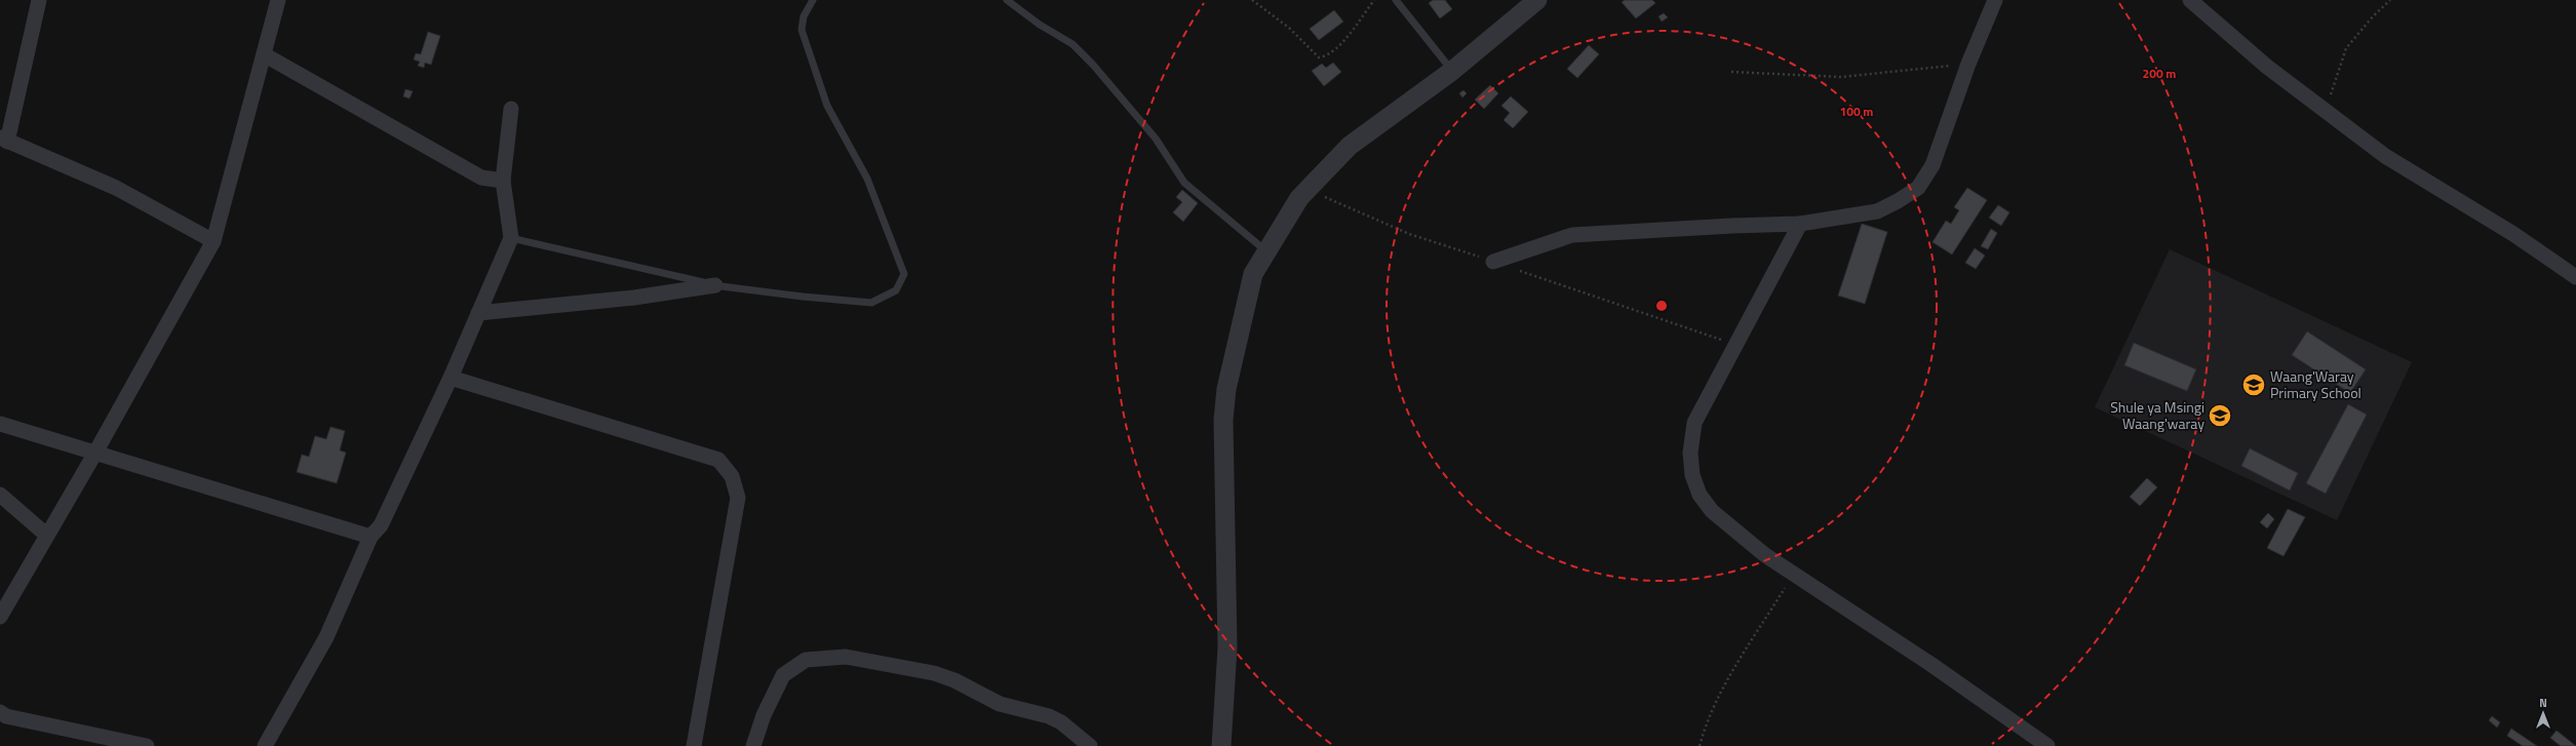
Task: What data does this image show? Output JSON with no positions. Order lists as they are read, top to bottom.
{
  "places": {
    "school or university": ["Waang'Waray Primary School", "Shule ya Msingi Waang'waray"]
  },
  "north": "top",
  "rings": ["200 m", "100 m"]
}
